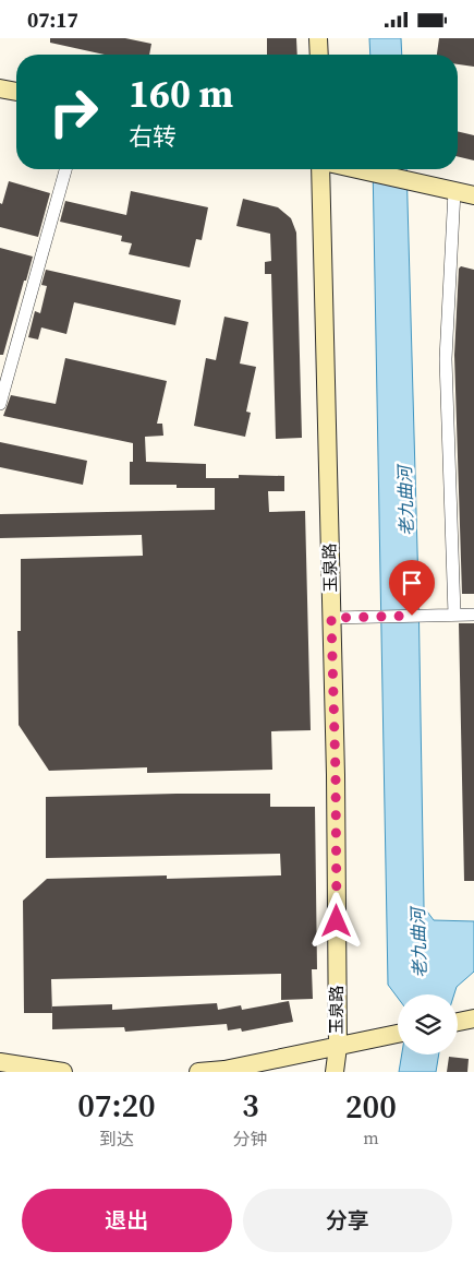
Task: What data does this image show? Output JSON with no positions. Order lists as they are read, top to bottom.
{
  "streets": {
    "street": ["玉泉路"]
  },
  "water": ["老九曲河"],
  "page": {
    "status": "07:17",
    "turn": ["160 m", "右转"],
    "eta": [
      "07:20",
      "到达",
      "3",
      "分钟",
      "200",
      "m"
    ],
    "buttons": ["退出", "分享"]
  }
}
